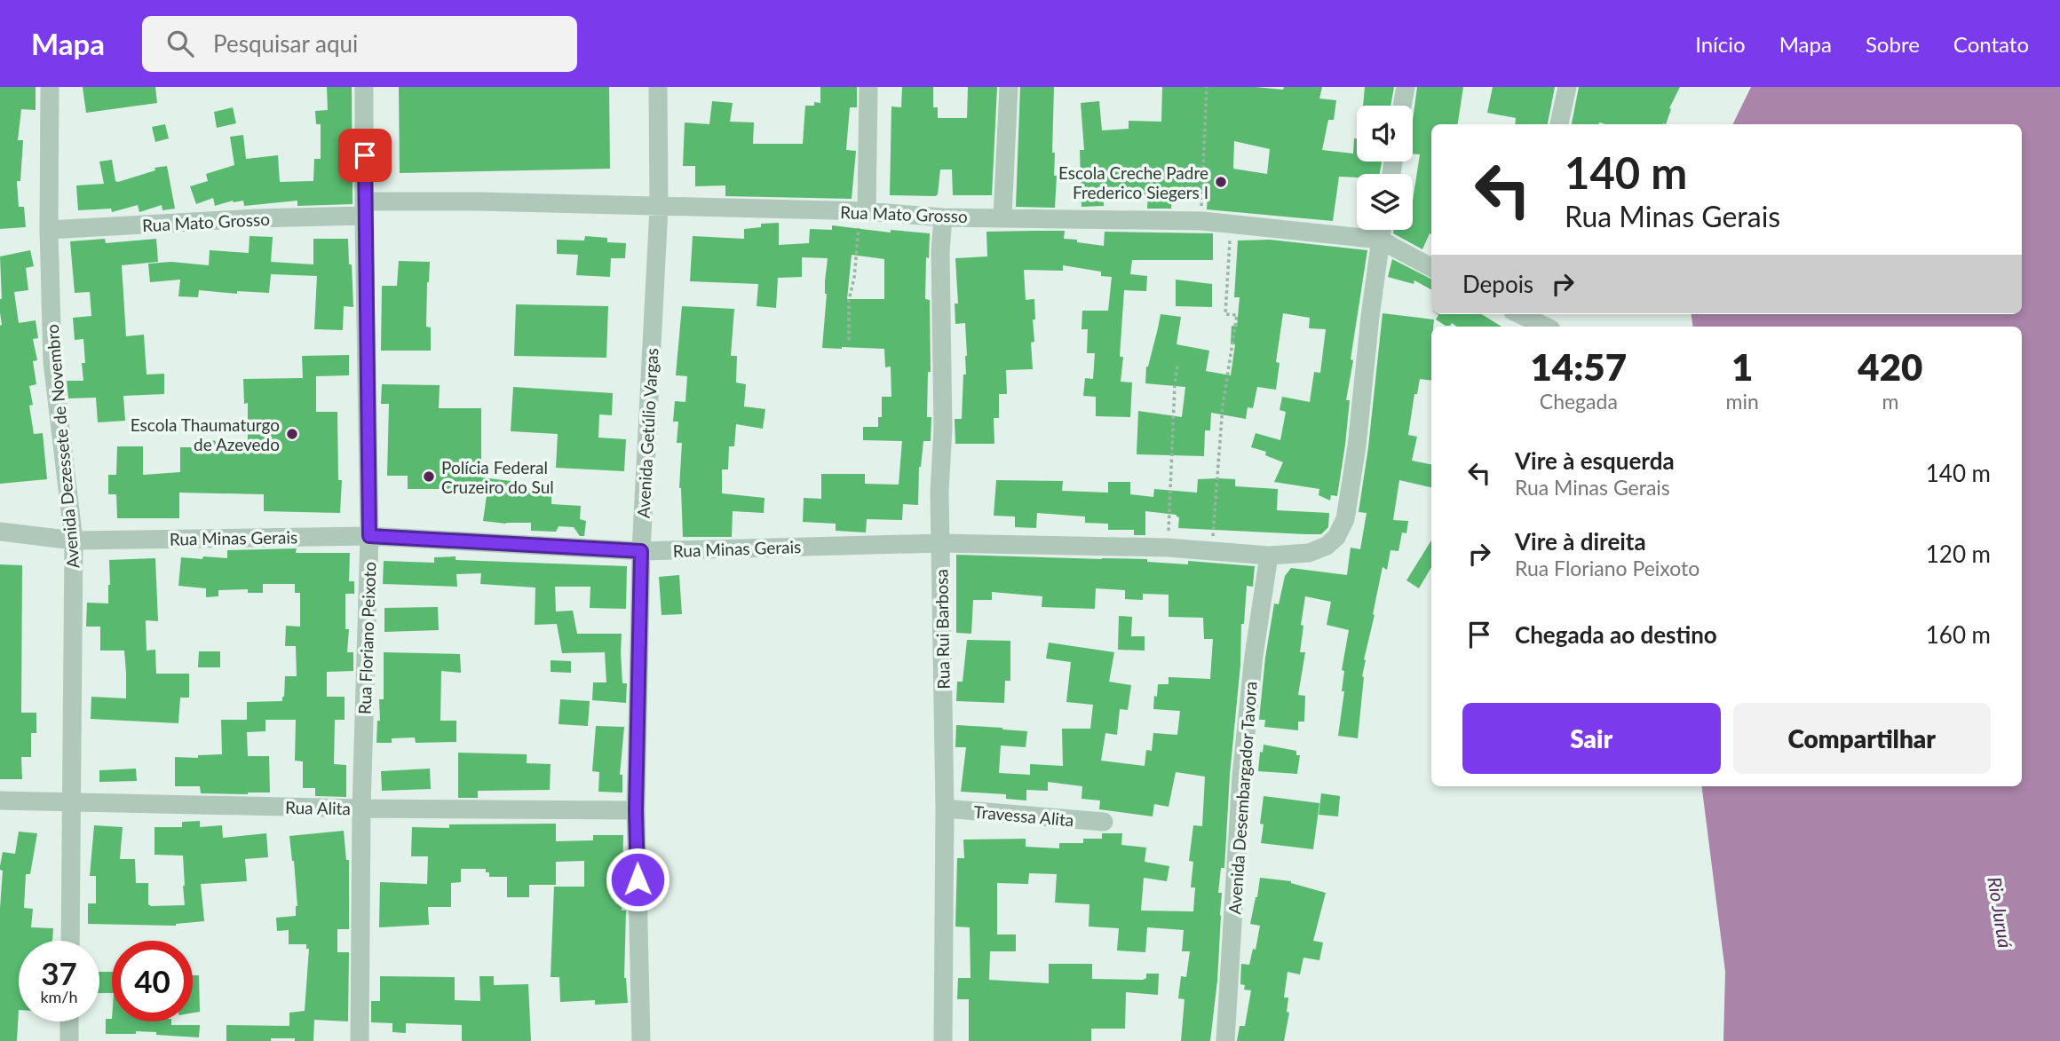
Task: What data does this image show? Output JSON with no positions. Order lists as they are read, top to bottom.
{
  "streets": {
    "street": [
      "Rua Mato Grosso",
      "Avenida Getúlio Vargas",
      "Avenida Dezessete de Novembro",
      "Rua Minas Gerais",
      "Rua Rui Barbosa",
      "Rua Floriano Peixoto",
      "Avenida Desembargador Tavora",
      "Rua Alita",
      "Travessa Alita"
    ]
  },
  "crossings": [
    ["Rua Mato Grosso", "Avenida Getúlio Vargas"],
    ["Rua Mato Grosso", "Avenida Dezessete de Novembro"],
    ["Rua Mato Grosso", "Rua Minas Gerais"],
    ["Rua Mato Grosso", "Rua Rui Barbosa"],
    ["Rua Mato Grosso", "Rua Floriano Peixoto"],
    ["Avenida Getúlio Vargas", "Rua Minas Gerais"],
    ["Avenida Getúlio Vargas", "Rua Alita"],
    ["Avenida Dezessete de Novembro", "Rua Minas Gerais"],
    ["Avenida Dezessete de Novembro", "Rua Alita"],
    ["Rua Minas Gerais", "Rua Rui Barbosa"],
    ["Rua Minas Gerais", "Rua Floriano Peixoto"],
    ["Rua Minas Gerais", "Avenida Desembargador Tavora"],
    ["Rua Rui Barbosa", "Travessa Alita"],
    ["Rua Floriano Peixoto", "Rua Alita"]
  ],
  "water": ["Rio Juruá"],
  "places": ["Escola Creche Padre Frederico Siegers I", "Escola Thaumaturgo de Azevedo", "Polícia Federal Cruzeiro do Sul"],
  "page": {
    "header": "Mapa",
    "search": "Pesquisar aqui",
    "nav": [
      "Início",
      "Mapa",
      "Sobre",
      "Contato"
    ],
    "turn": ["140 m", "Rua Minas Gerais"],
    "then": "Depois",
    "eta": [
      "14:57",
      "Chegada",
      "1",
      "min",
      "420",
      "m"
    ],
    "list": [
      {
        "name": "Vire à esquerda",
        "note": "Rua Minas Gerais",
        "value": "140 m"
      },
      {
        "name": "Vire à direita",
        "note": "Rua Floriano Peixoto",
        "value": "120 m"
      },
      {
        "name": "Chegada ao destino",
        "value": "160 m"
      }
    ],
    "buttons": ["Sair", "Compartilhar"],
    "speed": "37 km/h",
    "limit": "40"
  }
}
